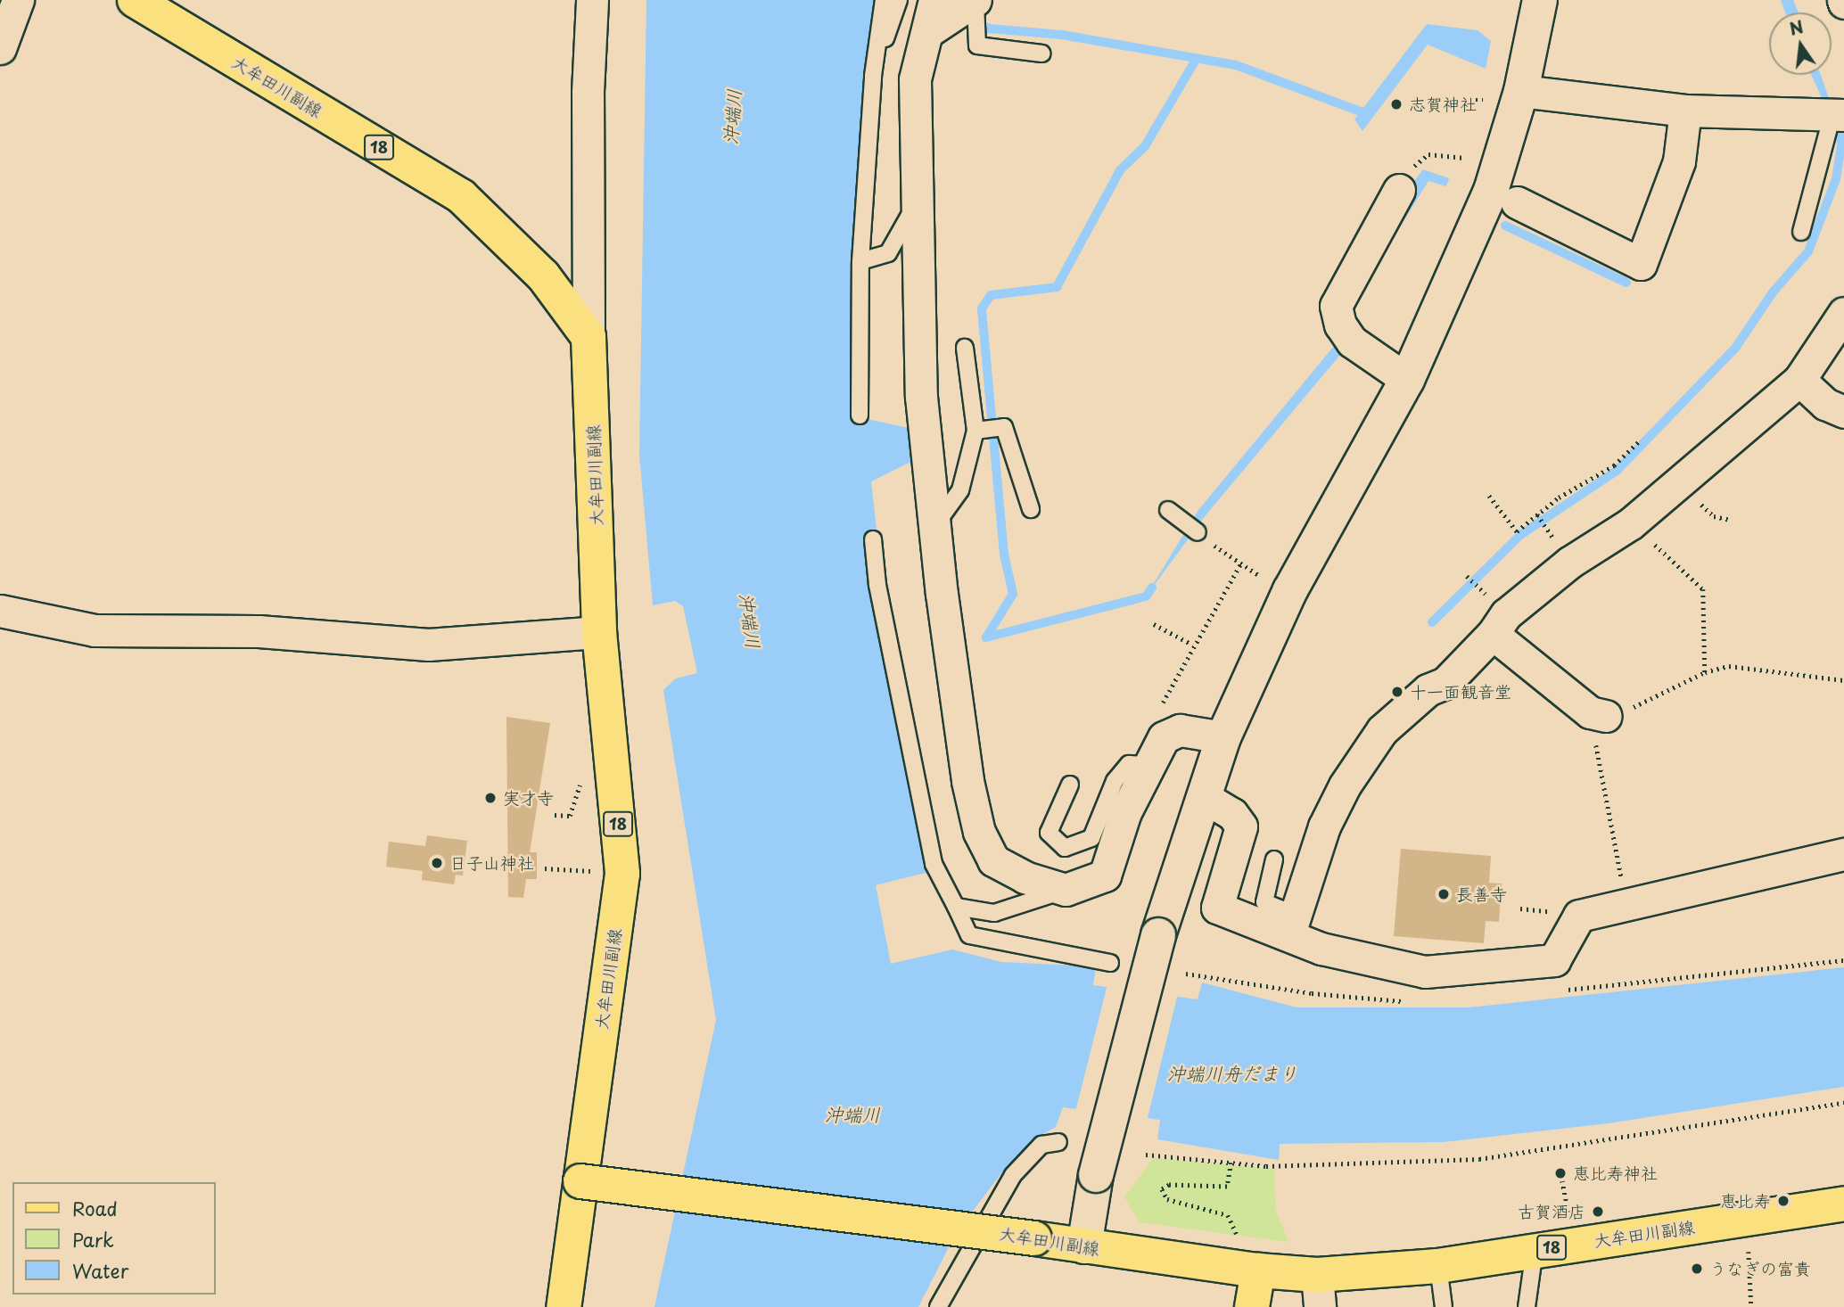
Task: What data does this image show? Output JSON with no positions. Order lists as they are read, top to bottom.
{
  "streets": {
    "main road": ["大牟田川副線", "18"]
  },
  "water": ["沖端川", "沖端川舟だまり"],
  "places": [
    "志賀神社",
    "十一面観音堂",
    "実才寺",
    "日子山神社",
    "長善寺",
    "恵比寿神社",
    "恵比寿",
    "古賀酒店",
    "うなぎの富貴"
  ],
  "legend": ["Road", "Park", "Water"],
  "north": "top"
}
